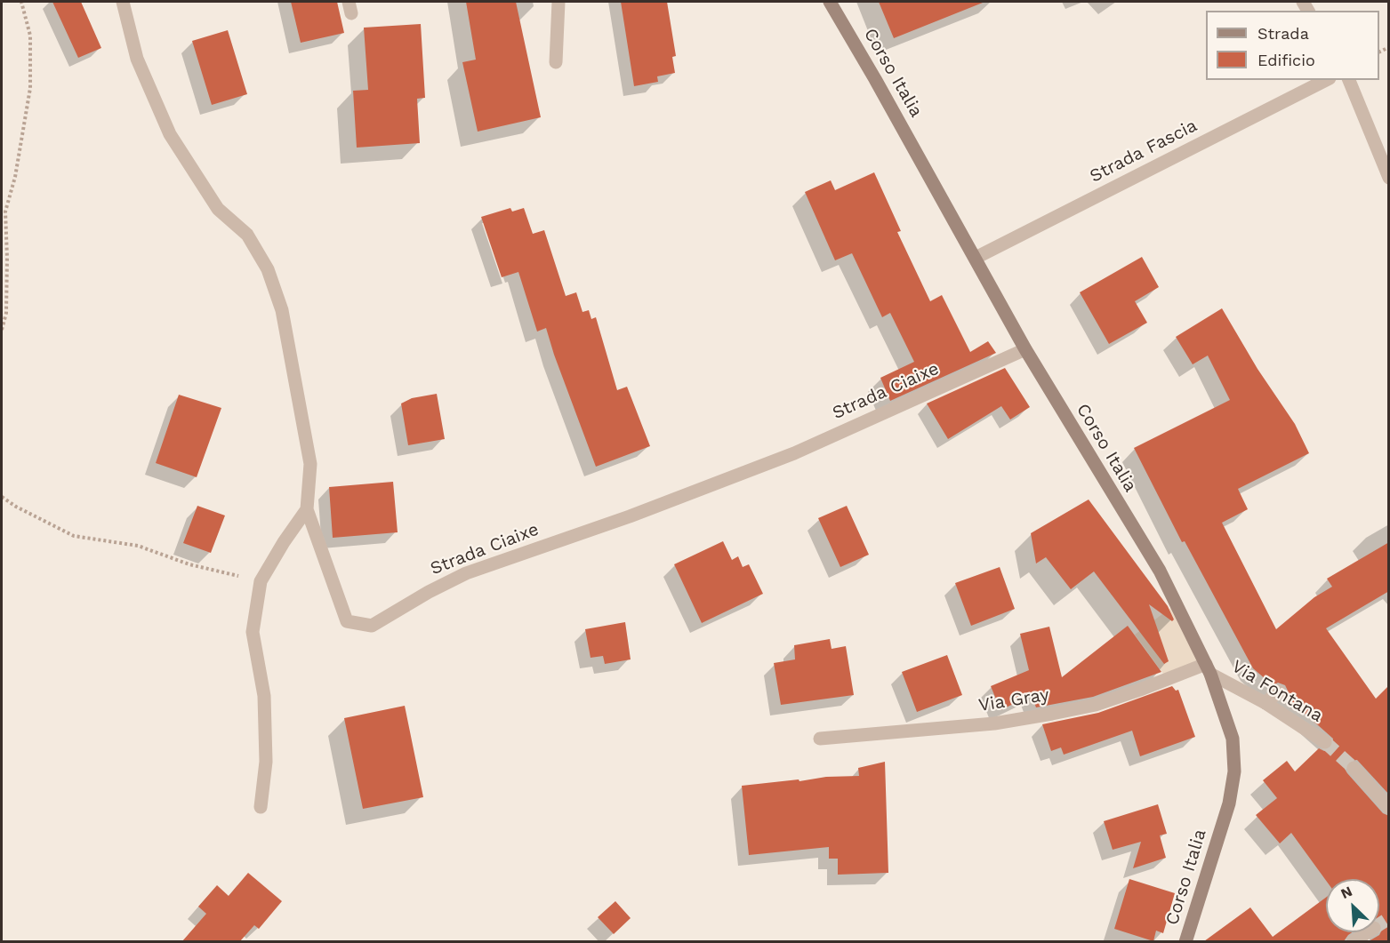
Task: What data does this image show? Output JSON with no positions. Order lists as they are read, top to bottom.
{
  "streets": {
    "main road": ["Corso Italia"],
    "street": [
      "Strada Fascia",
      "Strada Ciaixe",
      "Via Fontana",
      "Via Gray"
    ]
  },
  "crossings": [
    ["Corso Italia", "Strada Fascia"],
    ["Corso Italia", "Strada Ciaixe"],
    ["Corso Italia", "Via Fontana"],
    ["Corso Italia", "Via Gray"],
    ["Via Fontana", "Via Gray"]
  ],
  "legend": ["Strada", "Edificio"],
  "north": "top left"
}
